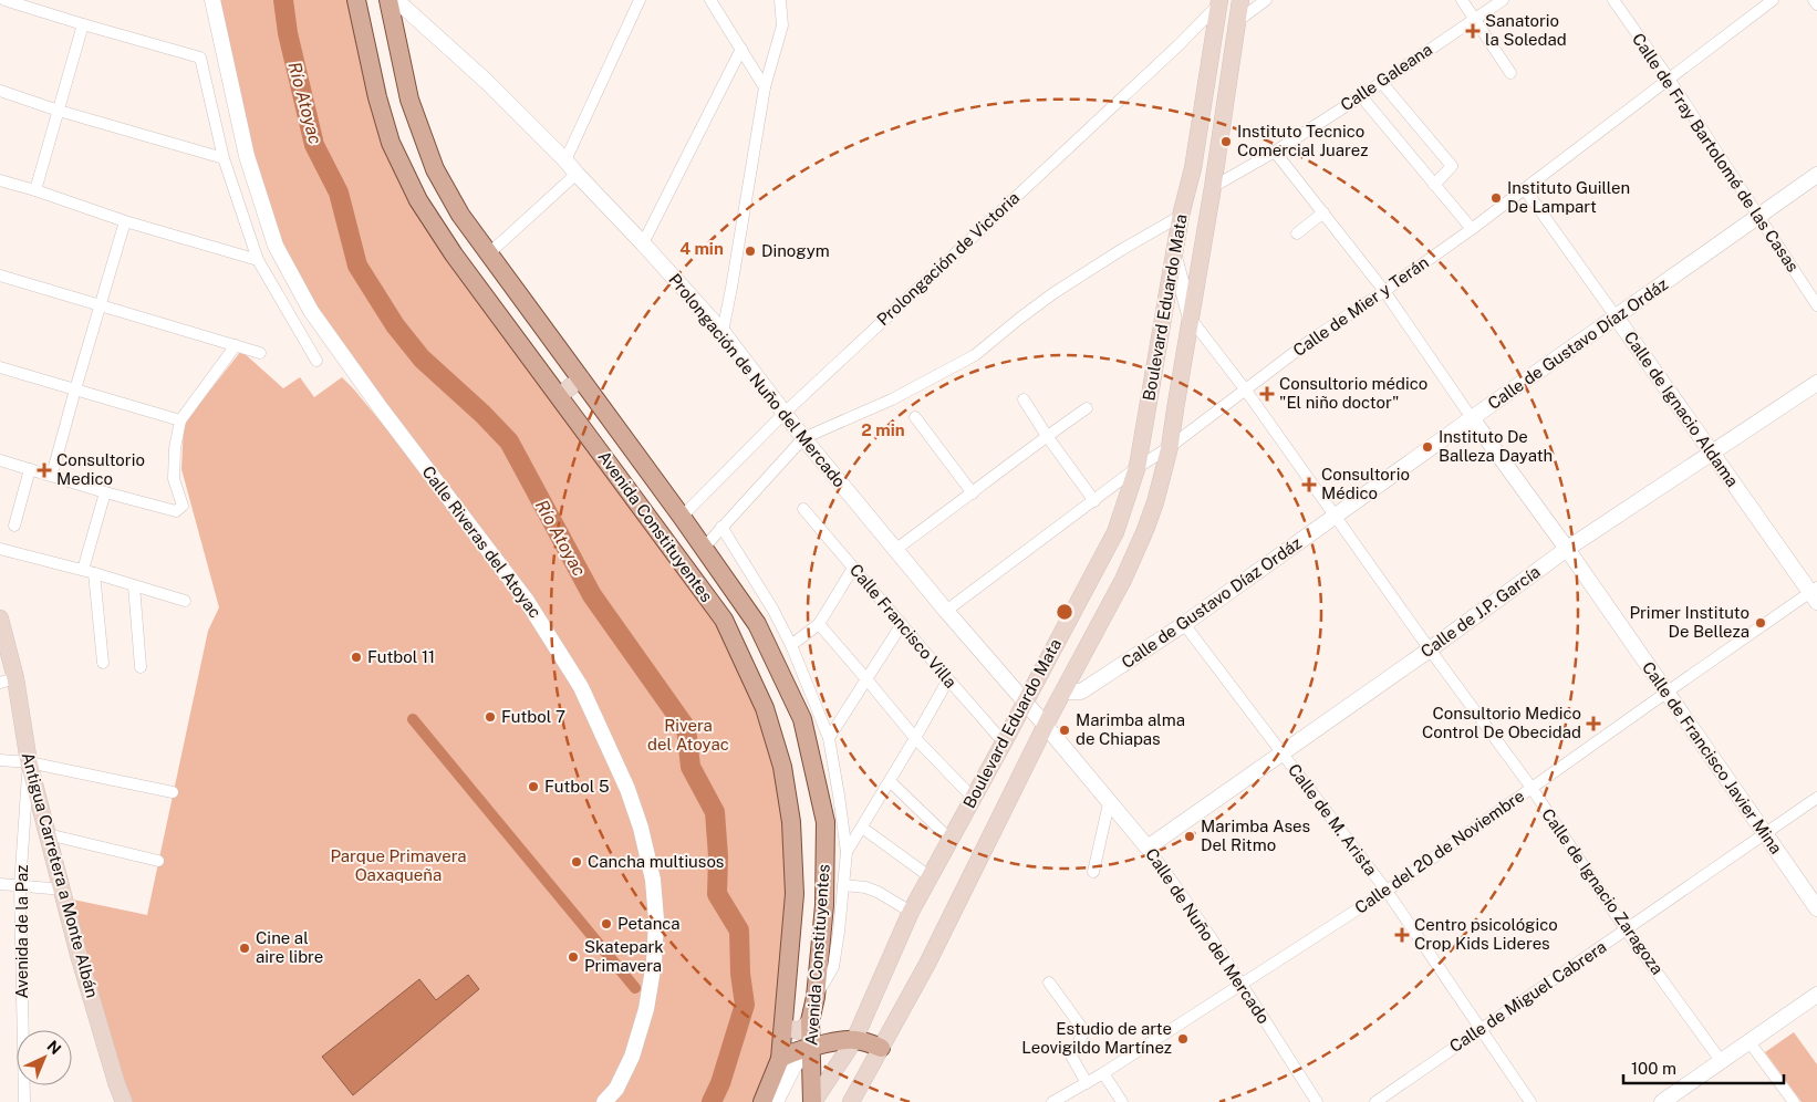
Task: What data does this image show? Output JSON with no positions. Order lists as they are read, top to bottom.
{
  "streets": {
    "main road": ["Boulevard Eduardo Mata", "Avenida Constituyentes", "Antigua Carretera a Monte Albán"],
    "street": [
      "Calle Galeana",
      "Calle de Fray Bartolomé de las Casas",
      "Prolongación de Victoria",
      "Calle de Mier y Terán",
      "Calle de Gustavo Díaz Ordáz",
      "Prolongación de Nuño del Mercado",
      "Calle de Ignacio Aldama",
      "Calle Riveras del Atoyac",
      "Calle de J.P. García",
      "Calle Francisco Villa",
      "Calle de Francisco Javier Mina",
      "Calle de M. Arista",
      "Calle del 20 de Noviembre",
      "Calle de Ignacio Zaragoza",
      "Avenida de la Paz",
      "Calle de Nuño del Mercado",
      "Calle de Miguel Cabrera"
    ]
  },
  "crossings": [
    ["Calle Galeana", "Boulevard Eduardo Mata"],
    ["Calle Galeana", "Calle de Francisco Javier Mina"],
    ["Calle de Fray Bartolomé de las Casas", "Calle de Mier y Terán"],
    ["Calle de Fray Bartolomé de las Casas", "Calle de Gustavo Díaz Ordáz"],
    ["Prolongación de Victoria", "Boulevard Eduardo Mata"],
    ["Prolongación de Victoria", "Prolongación de Nuño del Mercado"],
    ["Prolongación de Victoria", "Avenida Constituyentes"],
    ["Calle de Mier y Terán", "Boulevard Eduardo Mata"],
    ["Calle de Mier y Terán", "Prolongación de Nuño del Mercado"],
    ["Calle de Mier y Terán", "Calle de Ignacio Aldama"],
    ["Calle de Mier y Terán", "Calle de Francisco Javier Mina"],
    ["Calle de Mier y Terán", "Calle de Ignacio Zaragoza"],
    ["Boulevard Eduardo Mata", "Calle de Gustavo Díaz Ordáz"],
    ["Boulevard Eduardo Mata", "Prolongación de Nuño del Mercado"],
    ["Boulevard Eduardo Mata", "Avenida Constituyentes"],
    ["Boulevard Eduardo Mata", "Calle Francisco Villa"],
    ["Boulevard Eduardo Mata", "Calle de Ignacio Zaragoza"],
    ["Boulevard Eduardo Mata", "Calle de Nuño del Mercado"],
    ["Calle de Gustavo Díaz Ordáz", "Calle de Ignacio Aldama"],
    ["Calle de Gustavo Díaz Ordáz", "Calle de Francisco Javier Mina"],
    ["Calle de Gustavo Díaz Ordáz", "Calle de M. Arista"],
    ["Calle de Gustavo Díaz Ordáz", "Calle de Ignacio Zaragoza"],
    ["Prolongación de Nuño del Mercado", "Avenida Constituyentes"],
    ["Prolongación de Nuño del Mercado", "Calle de Nuño del Mercado"],
    ["Calle de Ignacio Aldama", "Calle de J.P. García"],
    ["Calle de Ignacio Aldama", "Calle del 20 de Noviembre"],
    ["Calle de J.P. García", "Calle de Francisco Javier Mina"],
    ["Calle de J.P. García", "Calle de M. Arista"],
    ["Calle de J.P. García", "Calle de Ignacio Zaragoza"],
    ["Calle de J.P. García", "Calle de Nuño del Mercado"],
    ["Calle de Francisco Javier Mina", "Calle del 20 de Noviembre"],
    ["Calle de Francisco Javier Mina", "Calle de Miguel Cabrera"],
    ["Calle de M. Arista", "Calle del 20 de Noviembre"],
    ["Calle de M. Arista", "Calle de Miguel Cabrera"],
    ["Calle del 20 de Noviembre", "Calle de Ignacio Zaragoza"],
    ["Calle del 20 de Noviembre", "Calle de Nuño del Mercado"],
    ["Antigua Carretera a Monte Albán", "Avenida de la Paz"],
    ["Calle de Ignacio Zaragoza", "Calle de Miguel Cabrera"]
  ],
  "water": ["Río Atoyac"],
  "parks": ["Rivera del Atoyac", "Parque Primavera Oaxaqueña"],
  "places": {
    "health": [
      "Sanatorio la Soledad",
      "Consultorio médico \"El niño doctor\"",
      "Consultorio Medico",
      "Consultorio Médico",
      "Consultorio Medico Control De Obecidad",
      "Centro psicológico Crop Kids Lideres"
    ],
    "other": [
      "Instituto Tecnico Comercial Juarez",
      "Instituto Guillen De Lampart",
      "Dinogym",
      "Instituto De Balleza Dayath",
      "Primer Instituto De Belleza",
      "Futbol 11",
      "Futbol 7",
      "Marimba alma de Chiapas",
      "Futbol 5",
      "Marimba Ases Del Ritmo",
      "Cancha multiusos",
      "Petanca",
      "Cine al aire libre",
      "Skatepark Primavera",
      "Estudio de arte Leovigildo Martínez"
    ]
  },
  "scale_bar": "100 m",
  "north": "top right",
  "rings": ["4 min", "2 min"]
}
